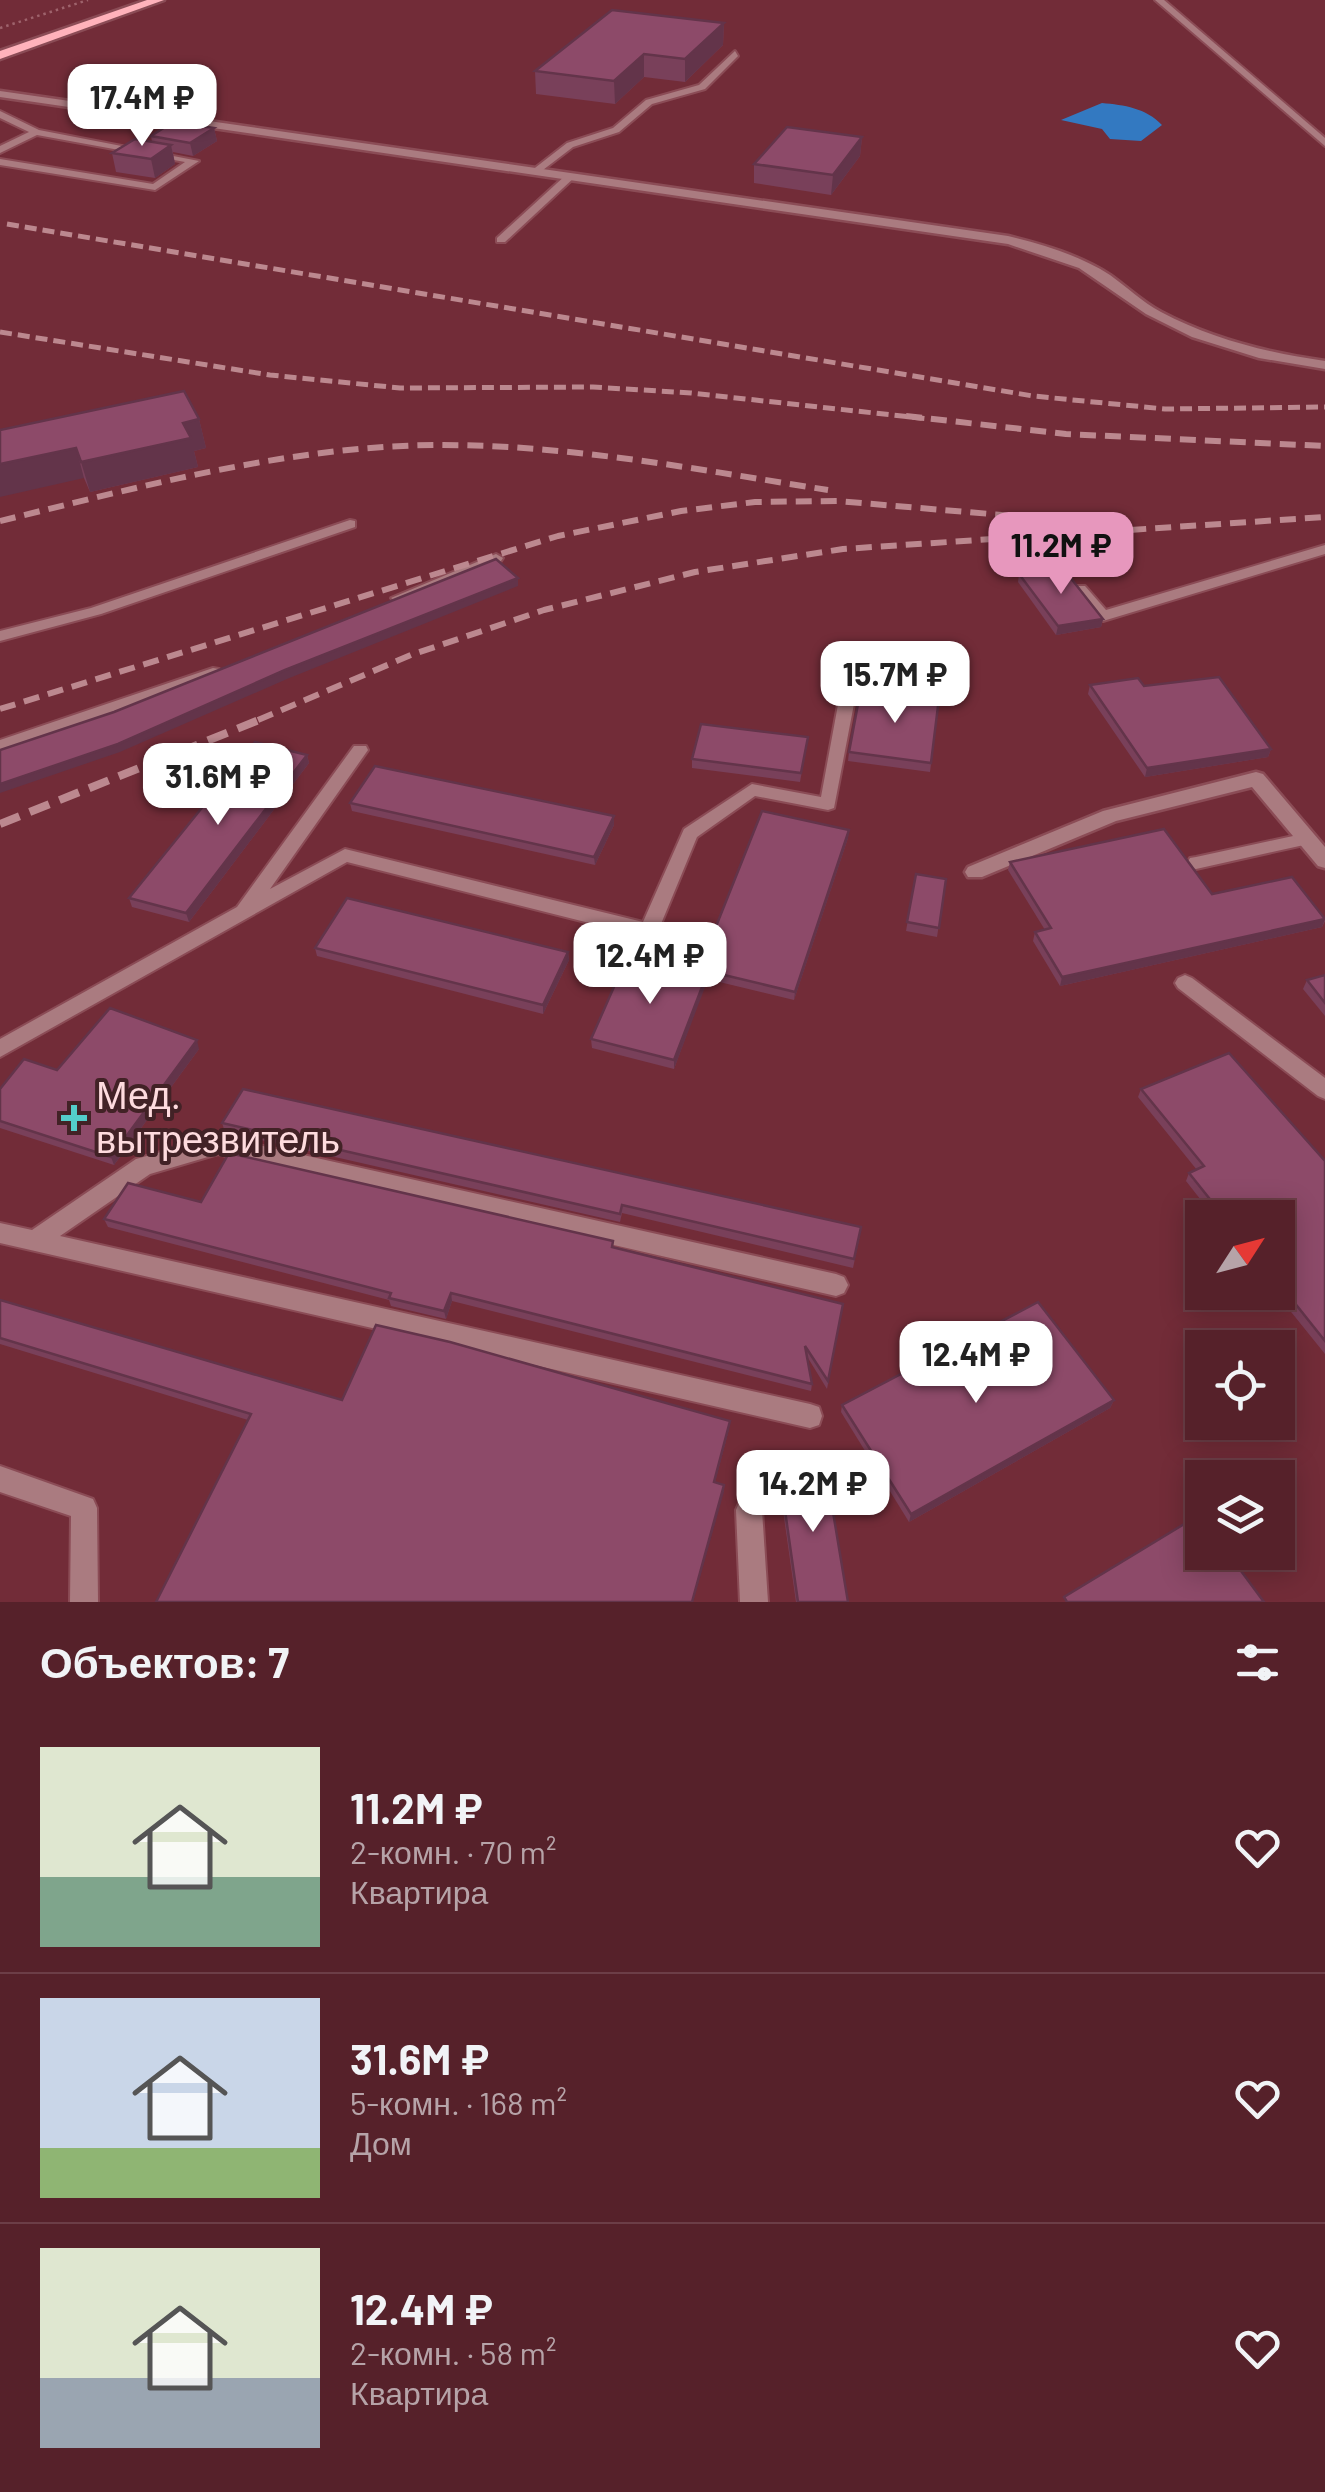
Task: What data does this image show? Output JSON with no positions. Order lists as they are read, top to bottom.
{
  "places": {
    "health": ["Мед. вытрезвитель"]
  },
  "north": "top right",
  "page": {
    "price": [
      "17.4M ₽",
      "11.2M ₽",
      "15.7M ₽",
      "31.6M ₽",
      "12.4M ₽",
      "12.4M ₽",
      "14.2M ₽"
    ],
    "heading": "Объектов: 7",
    "list": [
      {
        "name": "11.2M ₽",
        "note": "2-комн. · 70 m² · Квартира"
      },
      {
        "name": "31.6M ₽",
        "note": "5-комн. · 168 m² · Дом"
      },
      {
        "name": "12.4M ₽",
        "note": "2-комн. · 58 m² · Квартира"
      }
    ]
  }
}
